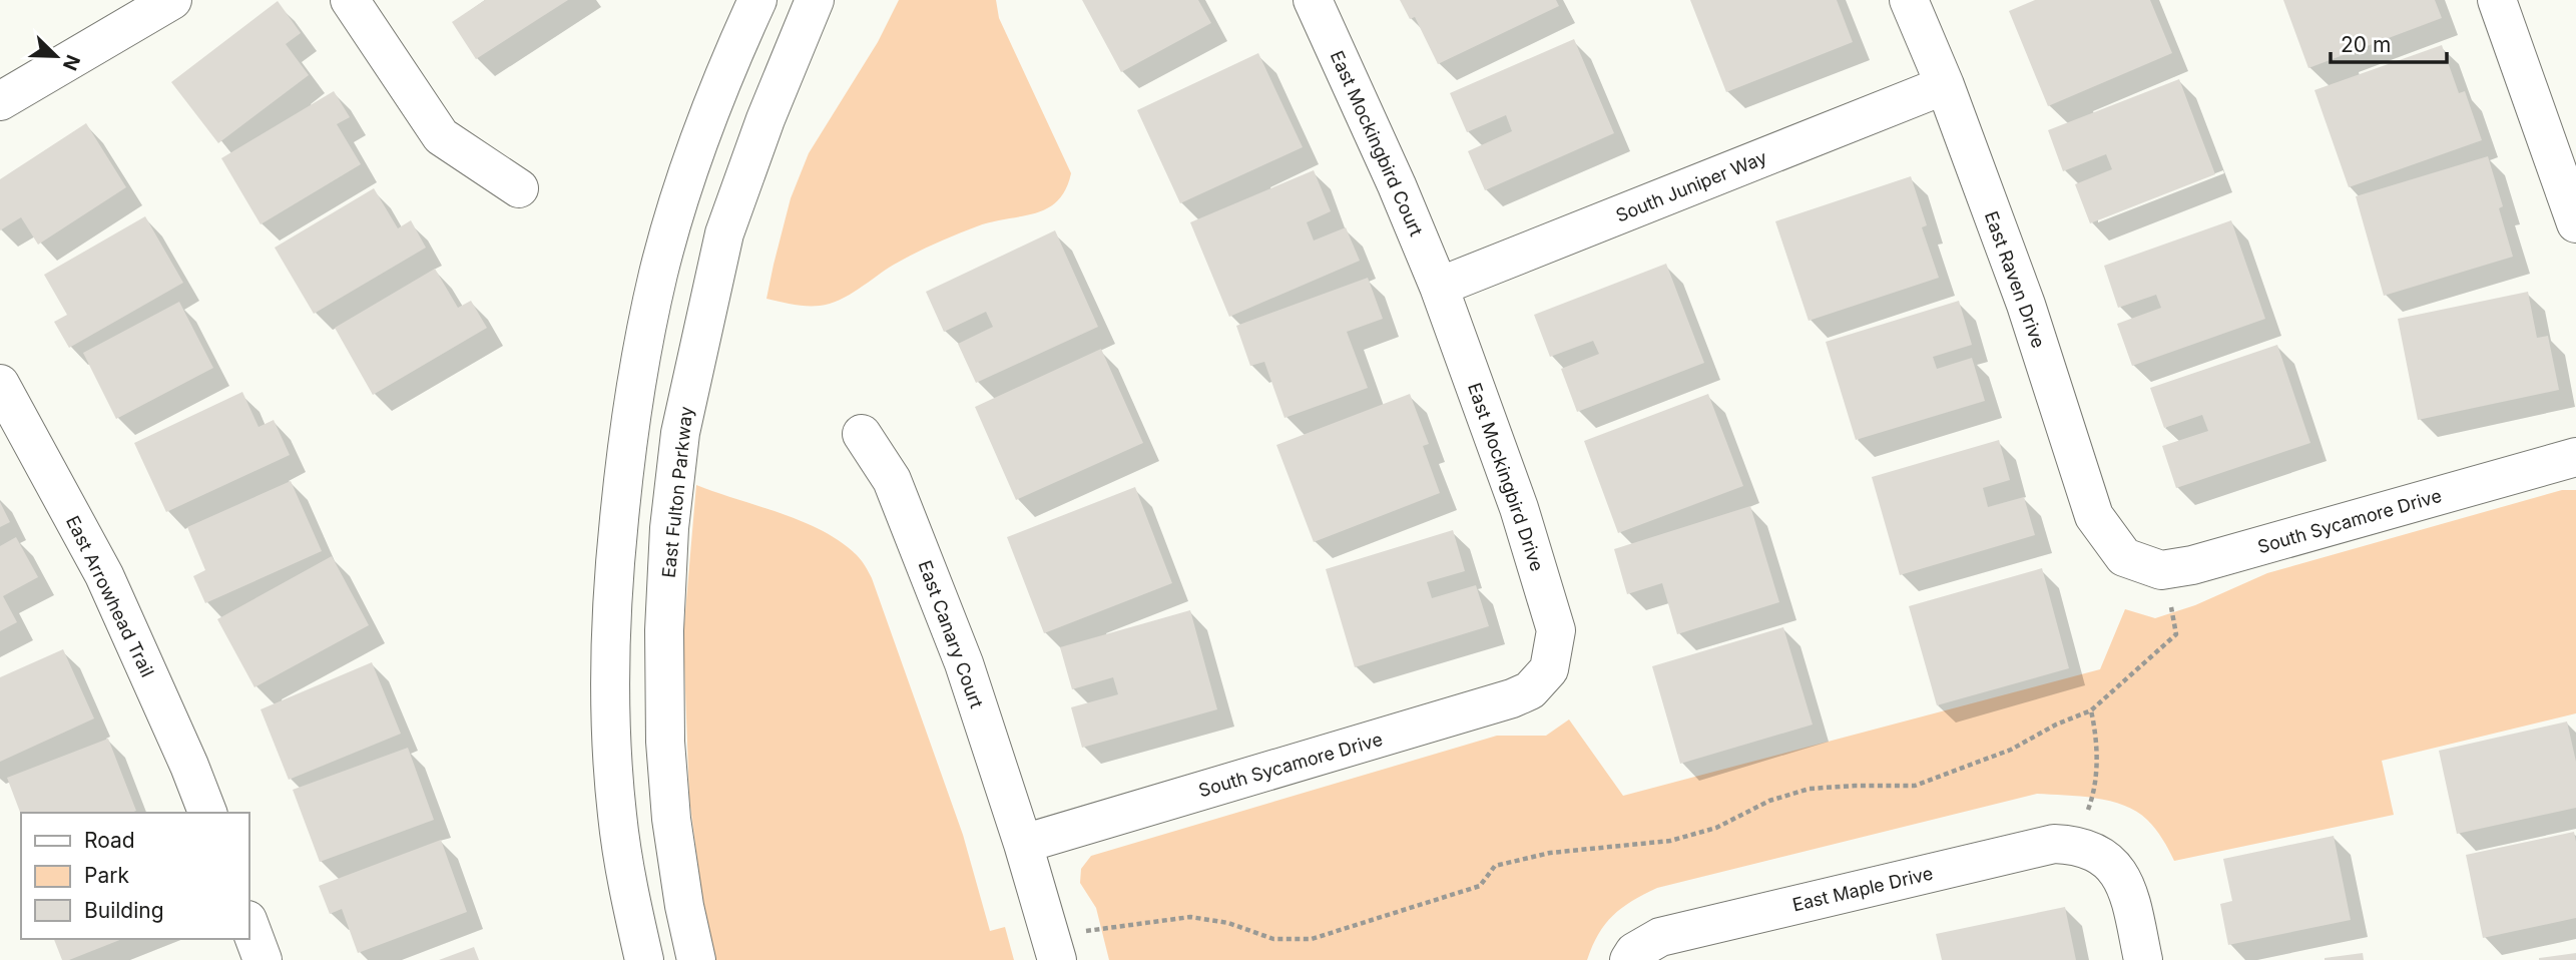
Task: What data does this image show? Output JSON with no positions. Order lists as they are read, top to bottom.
{
  "streets": {
    "street": [
      "East Mockingbird Court",
      "South Juniper Way",
      "East Raven Drive",
      "East Mockingbird Drive",
      "East Fulton Parkway",
      "South Sycamore Drive",
      "East Arrowhead Trail",
      "East Canary Court",
      "East Maple Drive"
    ]
  },
  "crossings": [
    ["East Mockingbird Court", "South Juniper Way"],
    ["East Mockingbird Court", "East Mockingbird Drive"],
    ["South Juniper Way", "East Raven Drive"],
    ["South Juniper Way", "East Mockingbird Drive"],
    ["East Raven Drive", "South Sycamore Drive"],
    ["East Mockingbird Drive", "South Sycamore Drive"],
    ["South Sycamore Drive", "East Canary Court"]
  ],
  "legend": ["Road", "Park", "Building"],
  "scale_bar": "20 m",
  "north": "bottom right"
}
